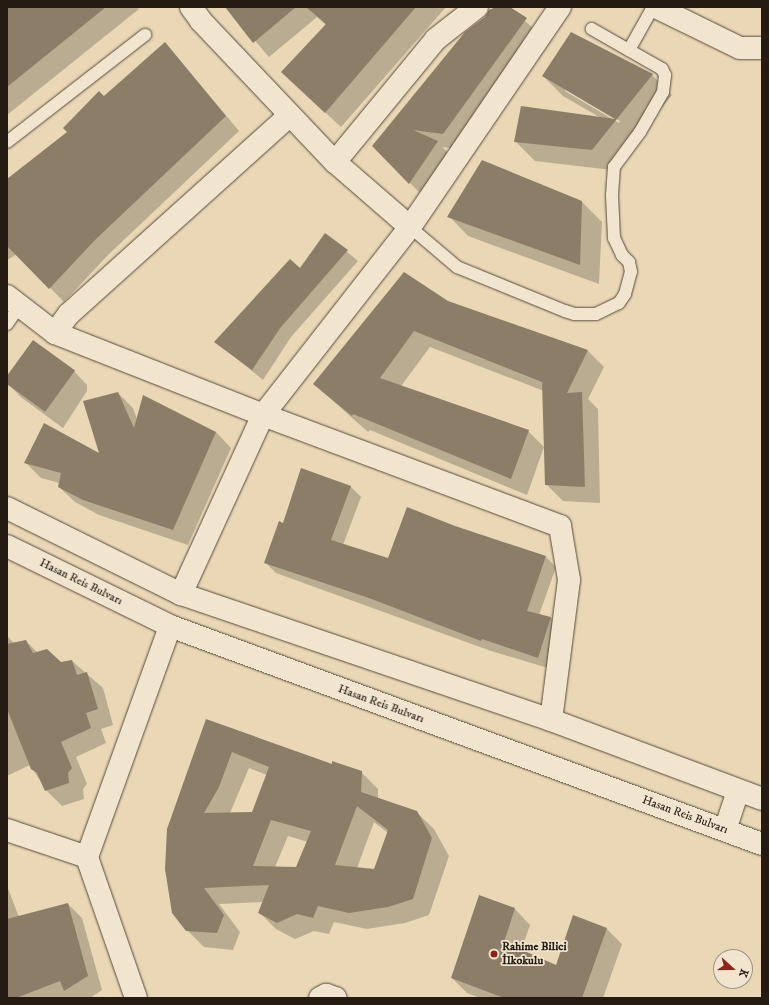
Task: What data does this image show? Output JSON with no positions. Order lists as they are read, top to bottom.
{
  "streets": {
    "street": ["Hasan Reis Bulvarı"]
  },
  "places": ["Rahime Bilici İlkokulu"],
  "north": "right"
}
